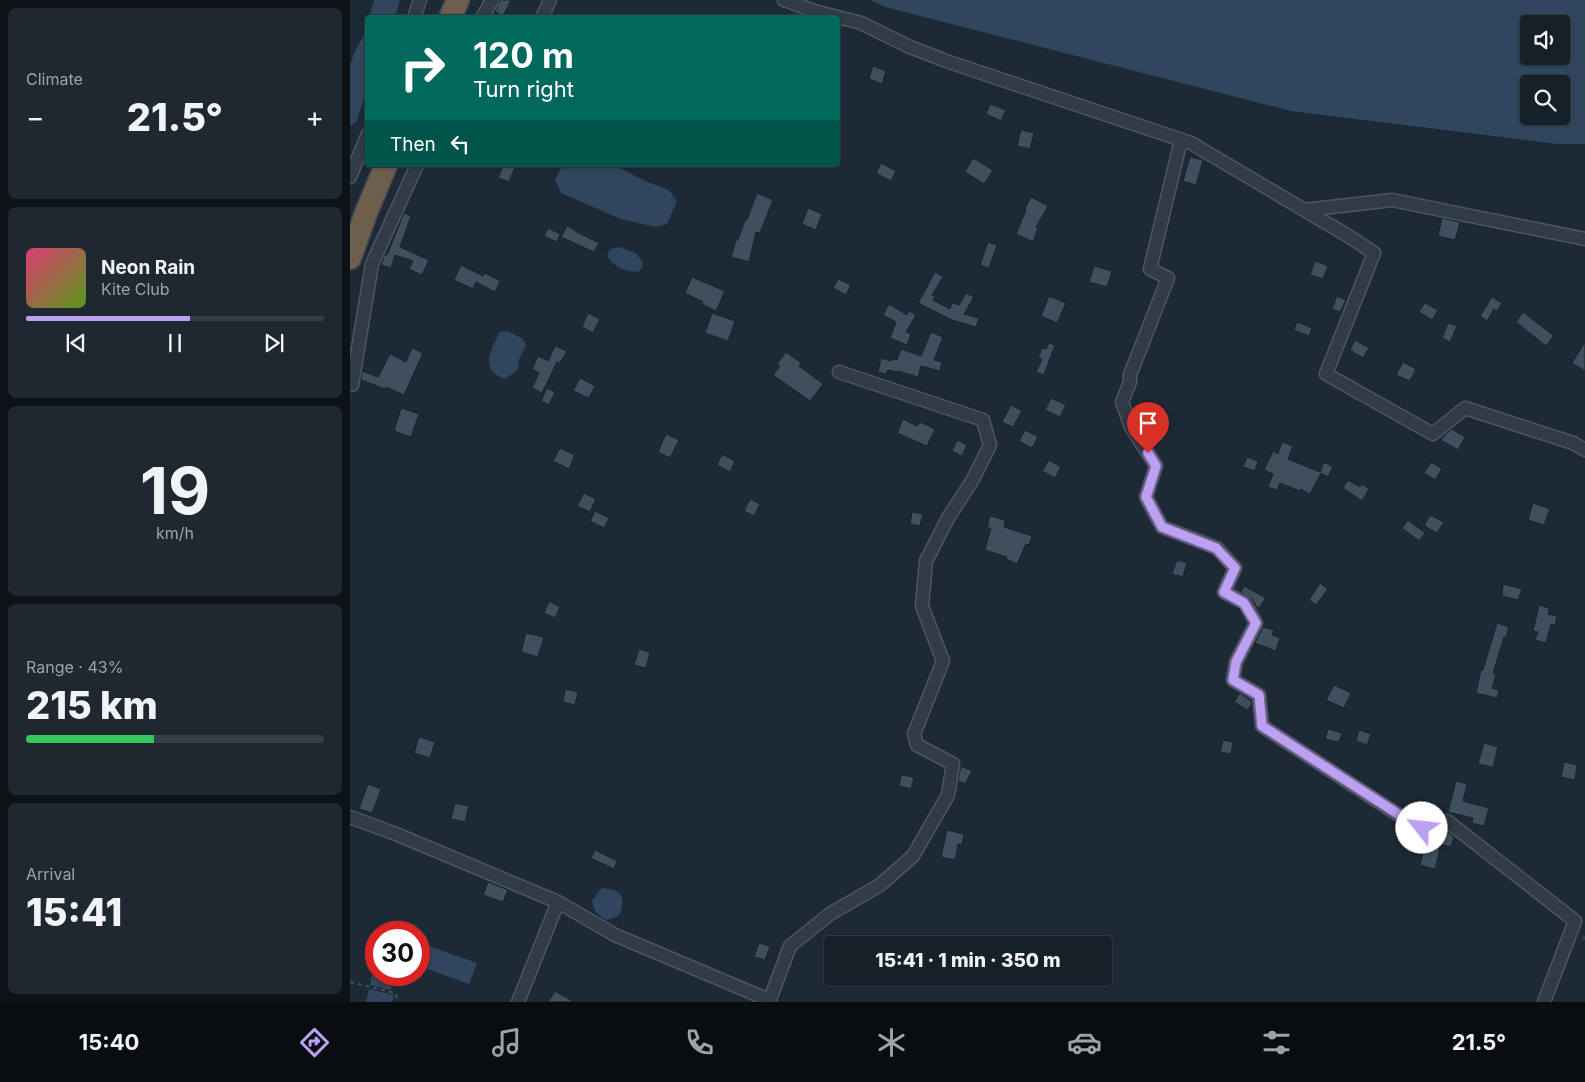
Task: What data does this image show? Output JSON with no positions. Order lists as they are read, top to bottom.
{
  "page": {
    "tile": [
      "Climate",
      ["19", "km/h"],
      ["Range · 43%", "215 km"],
      ["Arrival", "15:41"]
    ],
    "turn": ["120 m", "Turn right"],
    "heat": ["−", "21.5°", "+"],
    "then": "Then",
    "song": ["Neon Rain", "Kite Club"],
    "limit": "30",
    "trip": "15:41 · 1 min · 350 m",
    "tabs": ["15:40", "21.5°"]
  }
}
